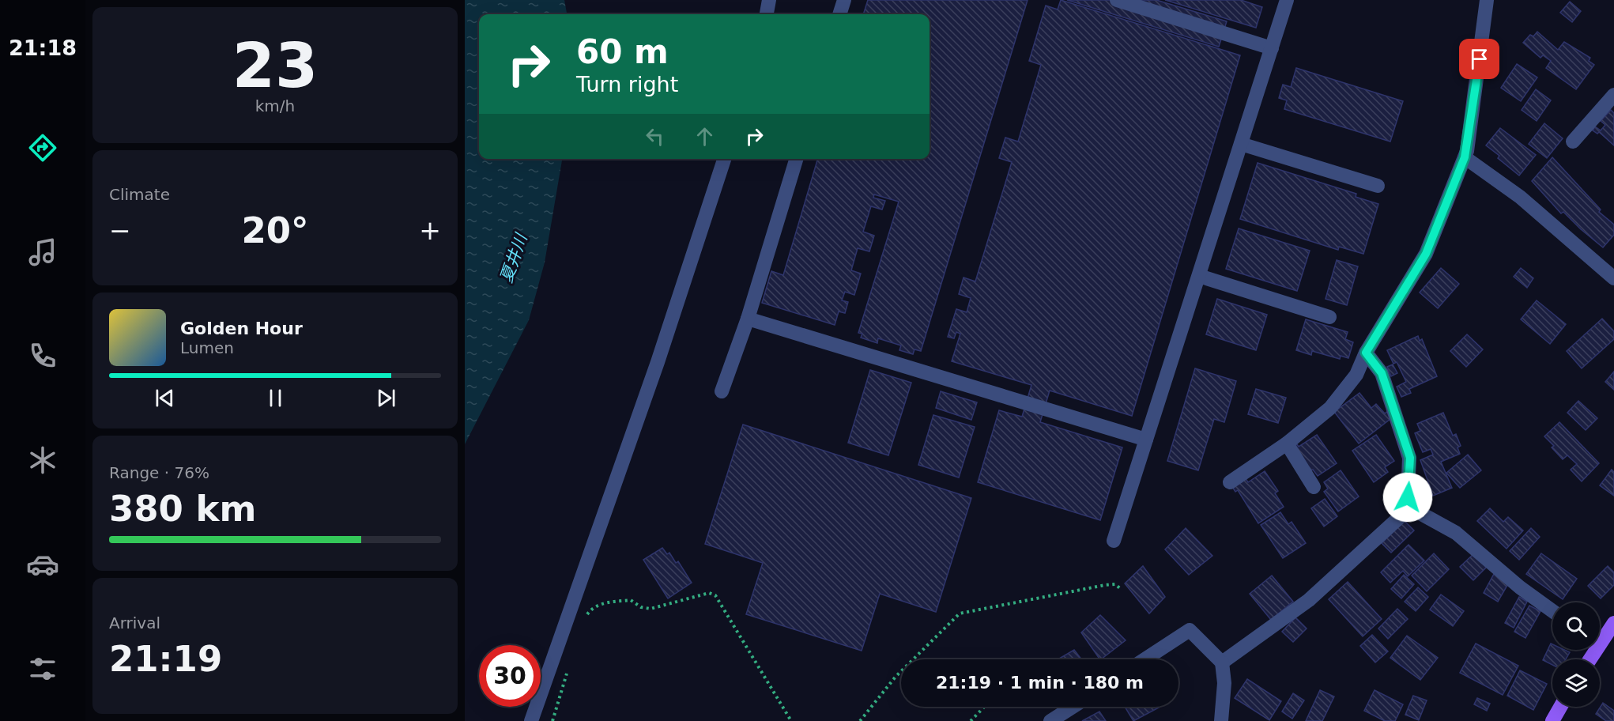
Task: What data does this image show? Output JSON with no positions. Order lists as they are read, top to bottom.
{
  "water": ["夏井川"],
  "page": {
    "tabs": "21:18",
    "tile": [
      ["23", "km/h"],
      "Climate",
      ["Range · 76%", "380 km"],
      ["Arrival", "21:19"]
    ],
    "turn": ["60 m", "Turn right"],
    "heat": ["−", "20°", "+"],
    "song": ["Golden Hour", "Lumen"],
    "limit": "30",
    "trip": "21:19 · 1 min · 180 m"
  }
}
